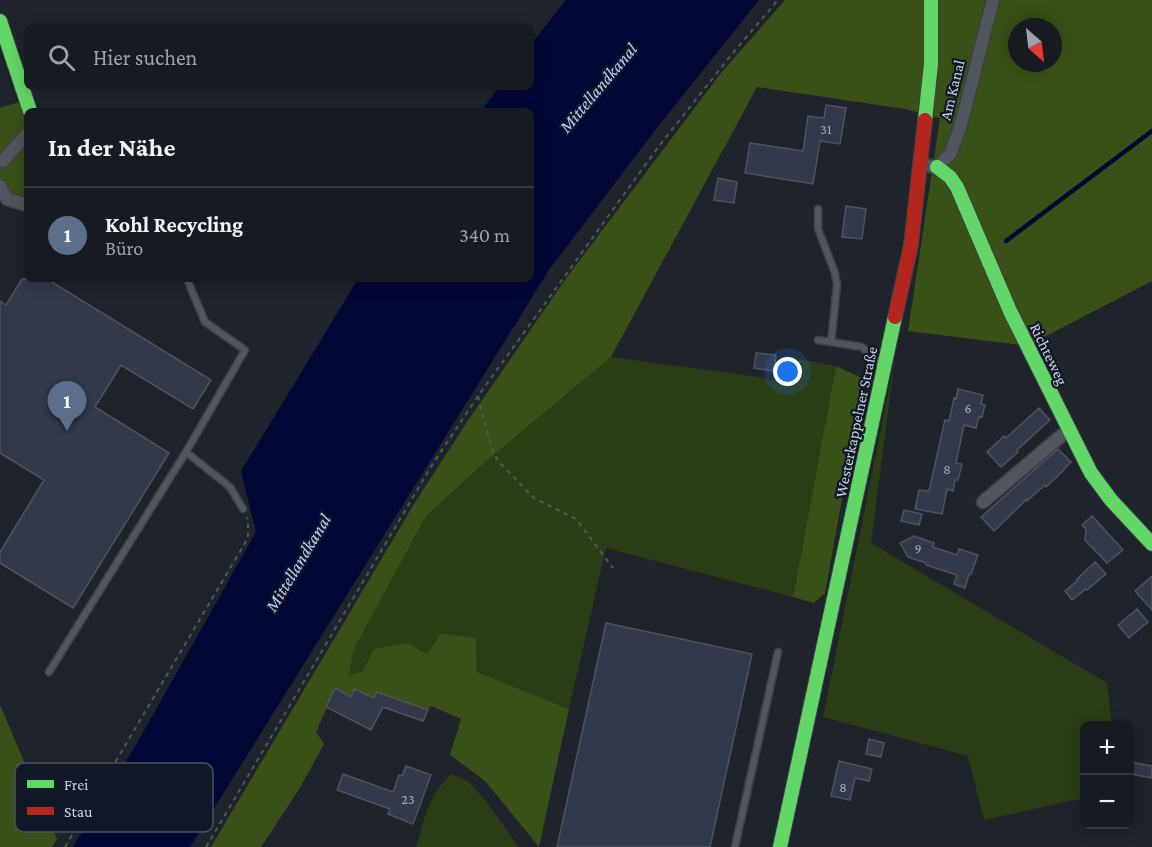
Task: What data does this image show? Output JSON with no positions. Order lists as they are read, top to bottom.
{
  "streets": {
    "main road": ["Richteweg", "Westerkappelner Straße"],
    "street": ["Am Kanal"]
  },
  "crossings": [
    ["Am Kanal", "Richteweg"]
  ],
  "water": ["Mittellandkanal"],
  "house_numbers": [
    "31",
    "6",
    "8",
    "9",
    "8",
    "23"
  ],
  "legend": ["Frei", "Stau"],
  "north": "bottom right",
  "page": {
    "search": "Hier suchen",
    "heading": "In der Nähe",
    "list": [
      {
        "mark": "1",
        "name": "Kohl Recycling",
        "note": "Büro",
        "value": "340 m"
      }
    ],
    "pins": "1",
    "map_buttons": ["+", "−"]
  }
}
